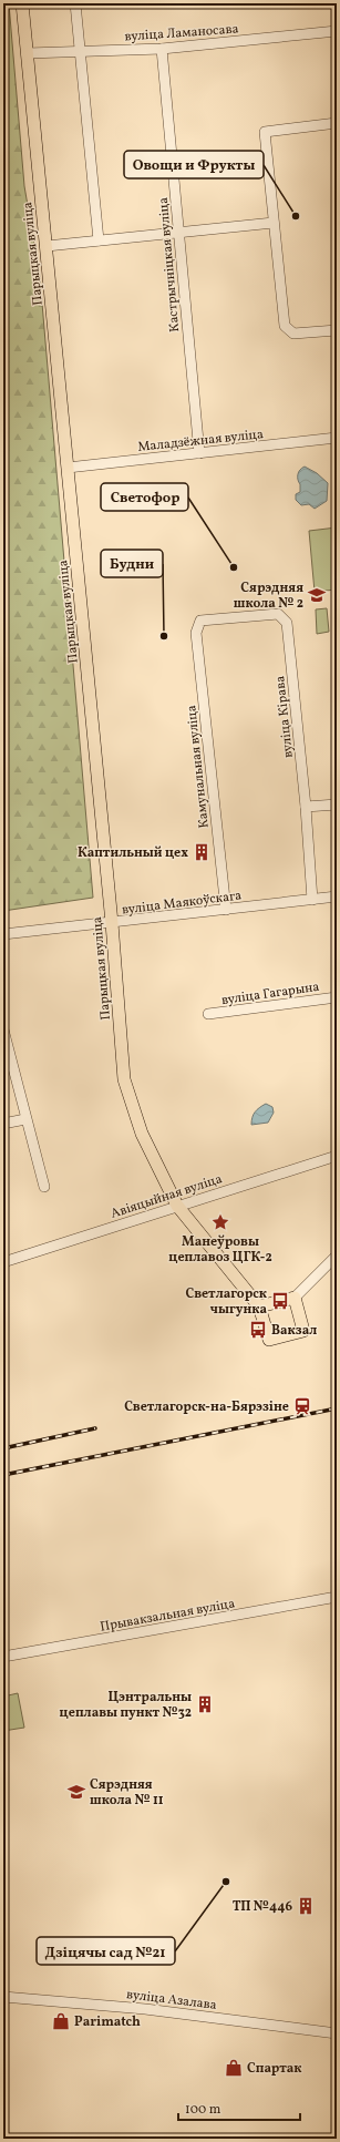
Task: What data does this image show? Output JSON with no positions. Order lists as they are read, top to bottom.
{
  "streets": {
    "main road": ["Парыцкая вуліца"],
    "street": [
      "вуліца Ламаносава",
      "Кастрычніцкая вуліца",
      "Маладзёжная вуліца",
      "вуліца Кірава",
      "Камунальная вуліца",
      "вуліца Маякоўскага",
      "вуліца Гагарына",
      "Авіяцыйная вуліца",
      "Прывакзальная вуліца",
      "вуліца Азалава"
    ]
  },
  "crossings": [
    ["вуліца Ламаносава", "Парыцкая вуліца"],
    ["вуліца Ламаносава", "Кастрычніцкая вуліца"],
    ["Парыцкая вуліца", "Маладзёжная вуліца"],
    ["Парыцкая вуліца", "вуліца Маякоўскага"],
    ["Парыцкая вуліца", "Авіяцыйная вуліца"],
    ["Кастрычніцкая вуліца", "Маладзёжная вуліца"],
    ["вуліца Кірава", "Камунальная вуліца"],
    ["вуліца Кірава", "вуліца Маякоўскага"],
    ["Камунальная вуліца", "вуліца Маякоўскага"]
  ],
  "places": {
    "other": [
      "Овощи и Фрукты",
      "Светофор",
      "Будни",
      "Дзіцячы сад №21"
    ],
    "school or university": ["Сярэдняя школа № 2", "Сярэдняя школа № 11"],
    "building": ["Каптильный цех", "Цэнтральны цеплавы пункт №32", "ТП №446"],
    "place": ["Манеўровы цеплавоз ЦГК-2"],
    "bus stop": ["Светлагорск чыгунка", "Вакзал"],
    "station": ["Светлагорск-на-Бярэзіне"],
    "shop": ["Parimatch", "Спартак"]
  },
  "scale_bar": "100 m"
}
